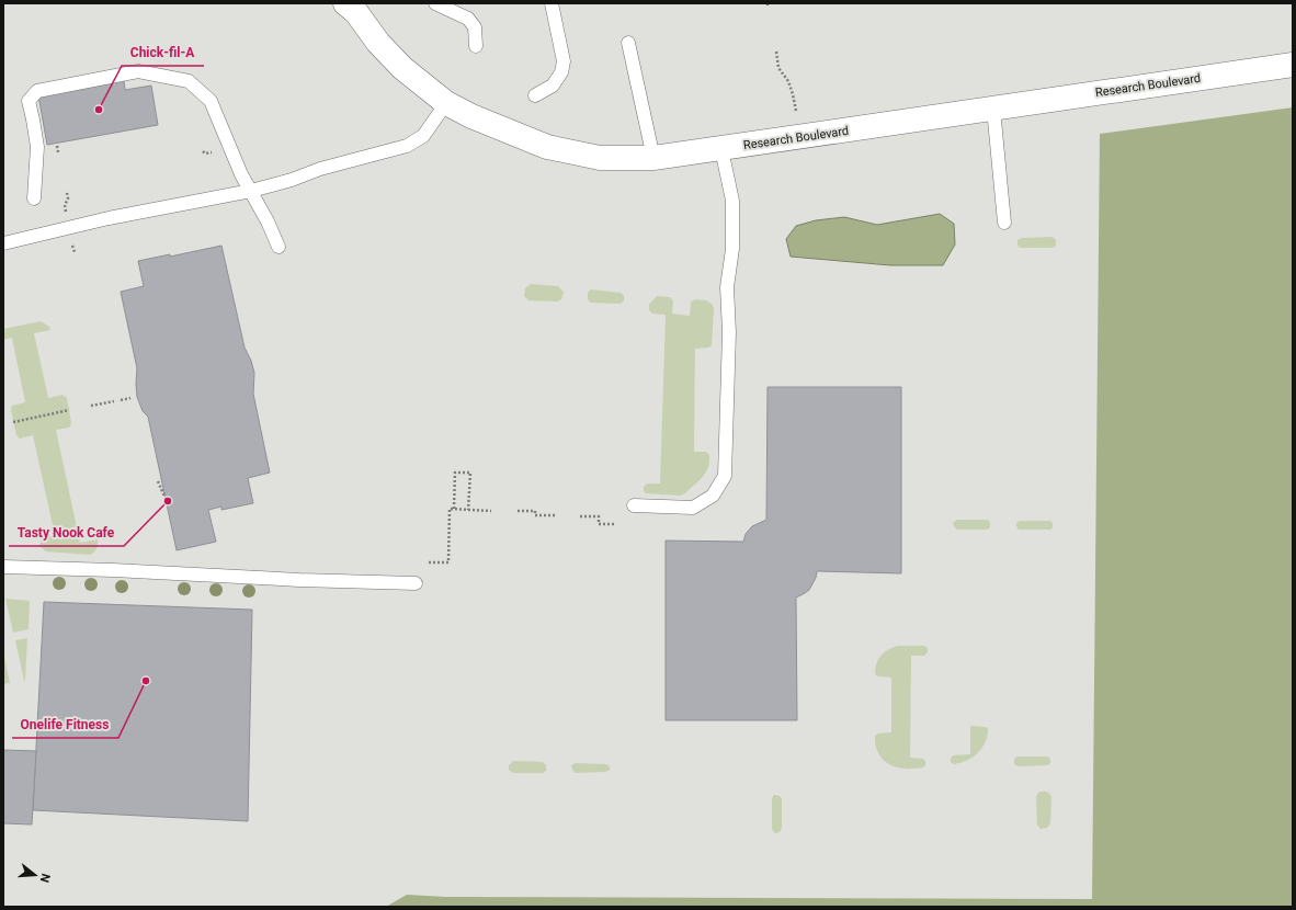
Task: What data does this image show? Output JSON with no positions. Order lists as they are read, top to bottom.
{
  "streets": {
    "street": ["Research Boulevard"]
  },
  "places": ["Chick-fil-A", "Tasty Nook Cafe", "Onelife Fitness"],
  "north": "right"
}
